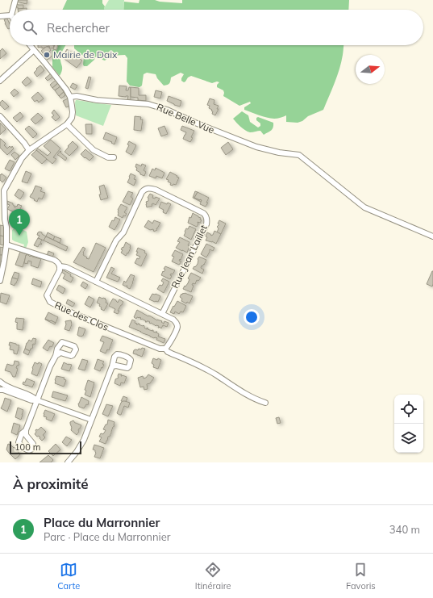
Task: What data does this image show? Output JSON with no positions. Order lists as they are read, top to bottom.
{
  "streets": {
    "street": ["Rue Belle Vue", "Rue Jean Laillet", "Rue des Clos"]
  },
  "places": ["Mairie de Daix"],
  "scale_bar": "100 m",
  "north": "right",
  "page": {
    "search": "Rechercher",
    "pins": "1",
    "scale": "100 m",
    "heading": "À proximité",
    "list": [
      {
        "mark": "1",
        "name": "Place du Marronnier",
        "note": "Parc · Place du Marronnier",
        "value": "340 m"
      }
    ],
    "nav": ["Carte", "Itinéraire", "Favoris"]
  }
}
